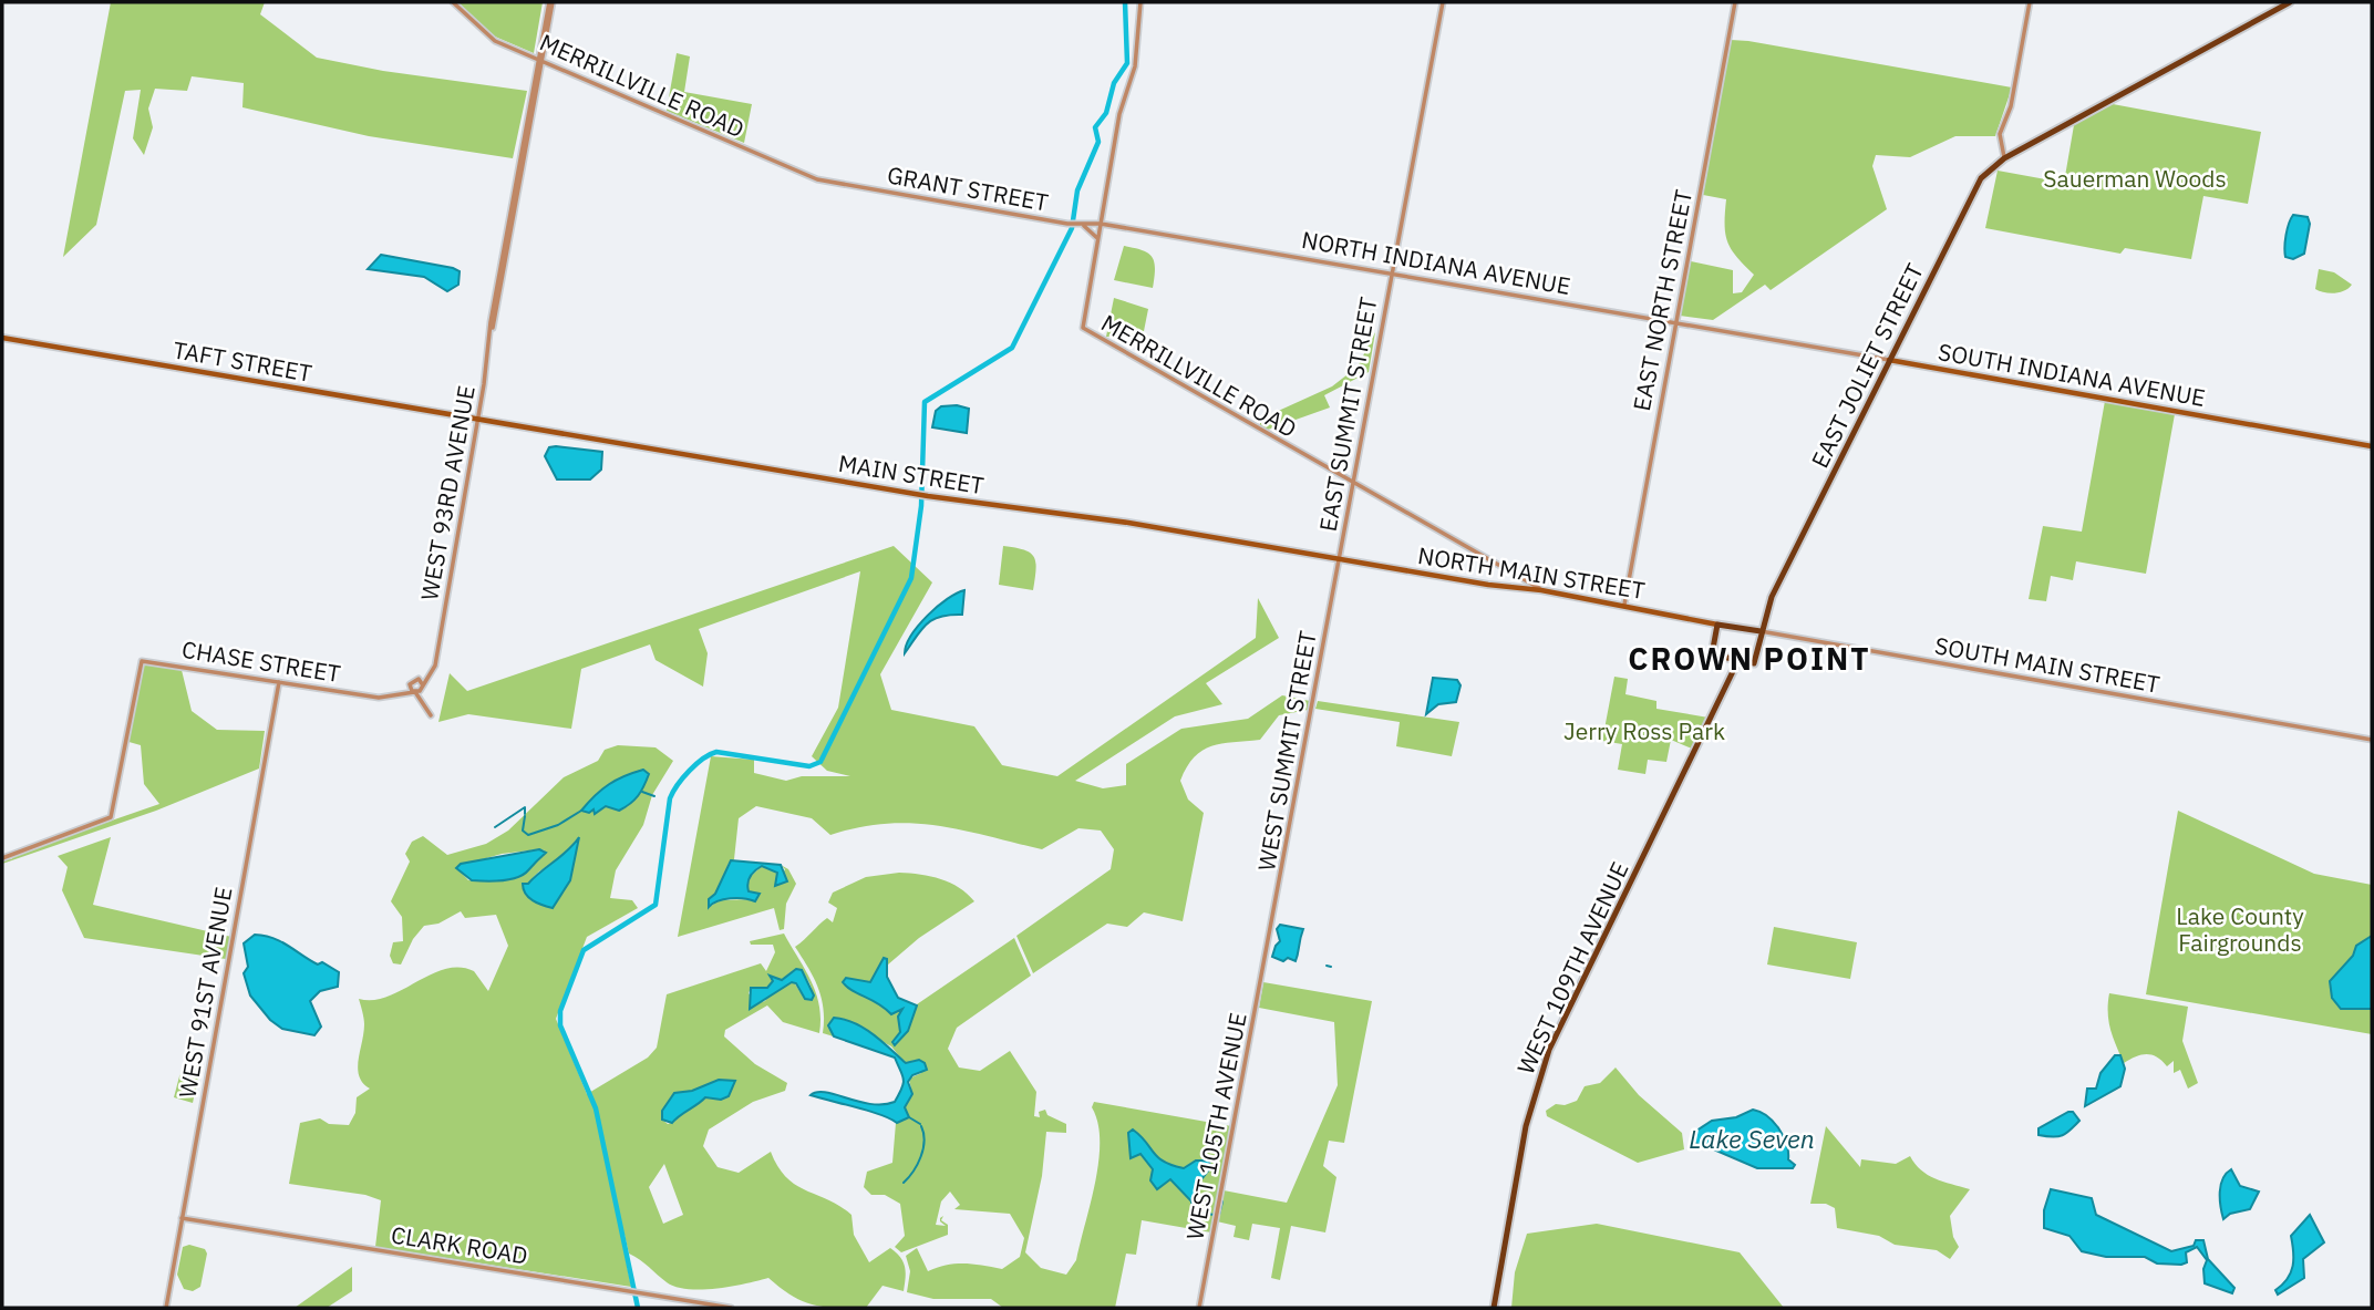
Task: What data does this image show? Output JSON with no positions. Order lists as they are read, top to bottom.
{
  "streets": {
    "main road": [
      "TAFT STREET",
      "EAST JOLIET STREET",
      "SOUTH INDIANA AVENUE",
      "MAIN STREET",
      "NORTH MAIN STREET",
      "SOUTH MAIN STREET",
      "WEST 109TH AVENUE"
    ],
    "street": [
      "MERRILLVILLE ROAD",
      "GRANT STREET",
      "NORTH INDIANA AVENUE",
      "EAST NORTH STREET",
      "EAST SUMMIT STREET",
      "WEST 93RD AVENUE",
      "CHASE STREET",
      "WEST SUMMIT STREET",
      "WEST 91ST AVENUE",
      "WEST 105TH AVENUE",
      "CLARK ROAD"
    ]
  },
  "crossings": [
    ["MERRILLVILLE ROAD", "GRANT STREET"],
    ["MERRILLVILLE ROAD", "EAST SUMMIT STREET"],
    ["MERRILLVILLE ROAD", "WEST 93RD AVENUE"],
    ["MERRILLVILLE ROAD", "NORTH MAIN STREET"],
    ["GRANT STREET", "NORTH INDIANA AVENUE"],
    ["NORTH INDIANA AVENUE", "EAST NORTH STREET"],
    ["NORTH INDIANA AVENUE", "SOUTH INDIANA AVENUE"],
    ["NORTH INDIANA AVENUE", "EAST SUMMIT STREET"],
    ["EAST NORTH STREET", "NORTH MAIN STREET"],
    ["TAFT STREET", "MAIN STREET"],
    ["TAFT STREET", "WEST 93RD AVENUE"],
    ["EAST JOLIET STREET", "SOUTH INDIANA AVENUE"],
    ["EAST JOLIET STREET", "SOUTH MAIN STREET"],
    ["EAST JOLIET STREET", "WEST 109TH AVENUE"],
    ["EAST SUMMIT STREET", "MAIN STREET"],
    ["EAST SUMMIT STREET", "NORTH MAIN STREET"],
    ["EAST SUMMIT STREET", "WEST SUMMIT STREET"],
    ["MAIN STREET", "WEST 93RD AVENUE"],
    ["MAIN STREET", "NORTH MAIN STREET"],
    ["MAIN STREET", "WEST SUMMIT STREET"],
    ["NORTH MAIN STREET", "SOUTH MAIN STREET"],
    ["NORTH MAIN STREET", "WEST SUMMIT STREET"],
    ["CHASE STREET", "WEST 91ST AVENUE"],
    ["WEST SUMMIT STREET", "WEST 105TH AVENUE"],
    ["WEST 91ST AVENUE", "CLARK ROAD"]
  ],
  "districts": ["CROWN POINT"],
  "water": ["Lake Seven"],
  "parks": ["Sauerman Woods", "Jerry Ross Park", "Lake County Fairgrounds"]
}
